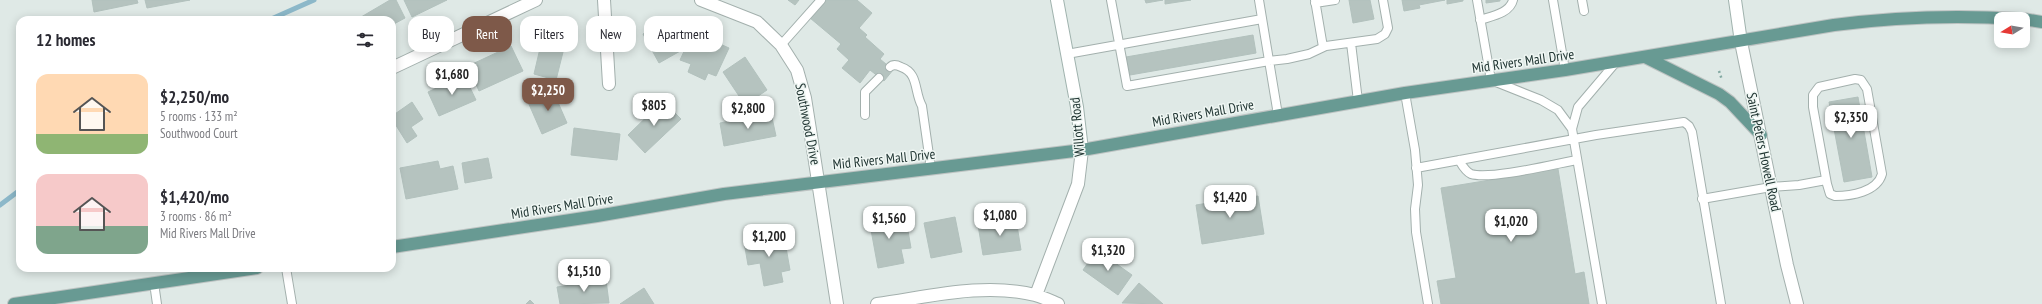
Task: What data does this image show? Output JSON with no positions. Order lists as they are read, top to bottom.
{
  "streets": {
    "main road": ["Mid Rivers Mall Drive"],
    "street": ["Southwood Drive", "Willott Road", "Saint Peters Howell Road"]
  },
  "crossings": [
    ["Mid Rivers Mall Drive", "Southwood Drive"],
    ["Mid Rivers Mall Drive", "Willott Road"],
    ["Mid Rivers Mall Drive", "Saint Peters Howell Road"]
  ],
  "north": "left",
  "page": {
    "chip": [
      "Buy",
      "Rent",
      "Filters",
      "New",
      "Apartment"
    ],
    "heading": "12 homes",
    "price": [
      "$1,680",
      "$2,250",
      "$805",
      "$2,800",
      "$2,350",
      "$1,420",
      "$1,080",
      "$1,560",
      "$1,020",
      "$1,200",
      "$1,320",
      "$1,510"
    ],
    "list": [
      {
        "name": "$2,250/mo",
        "note": "5 rooms · 133 m² · Southwood Court"
      },
      {
        "name": "$1,420/mo",
        "note": "3 rooms · 86 m² · Mid Rivers Mall Drive"
      }
    ]
  }
}
